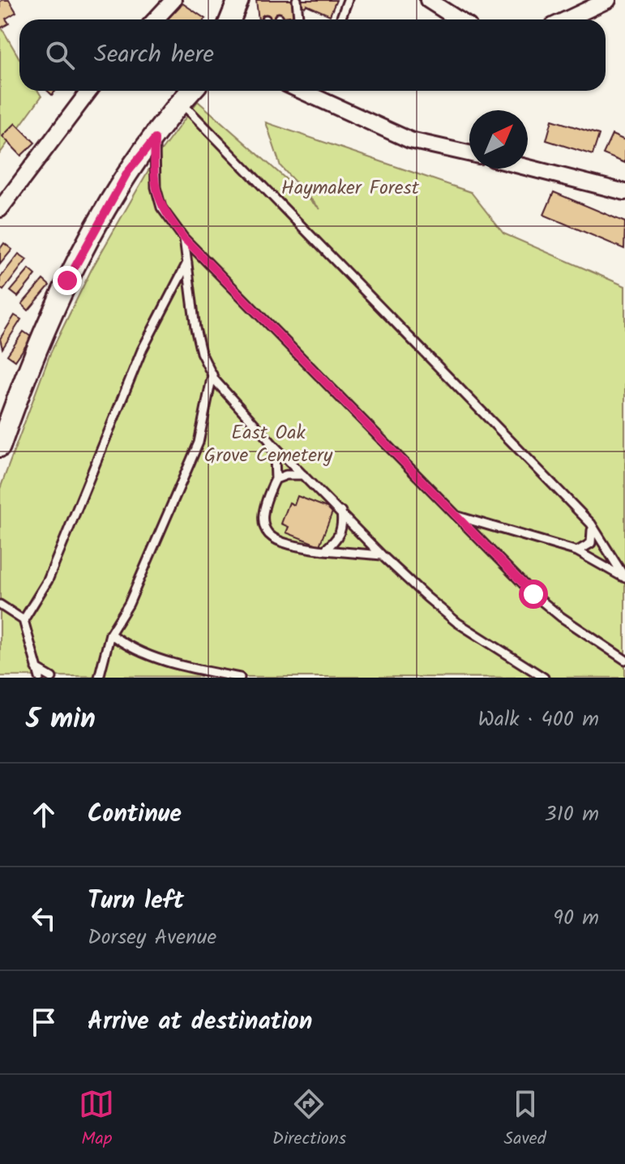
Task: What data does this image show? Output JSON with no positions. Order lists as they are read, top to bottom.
{
  "parks": ["Haymaker Forest", "East Oak Grove Cemetery"],
  "north": "top right",
  "page": {
    "search": "Search here",
    "heading": ["5 min", "Walk · 400 m"],
    "list": [
      ["Continue", "310 m"],
      ["Turn left", "Dorsey Avenue", "90 m"],
      "Arrive at destination"
    ],
    "nav": ["Map", "Directions", "Saved"]
  }
}
